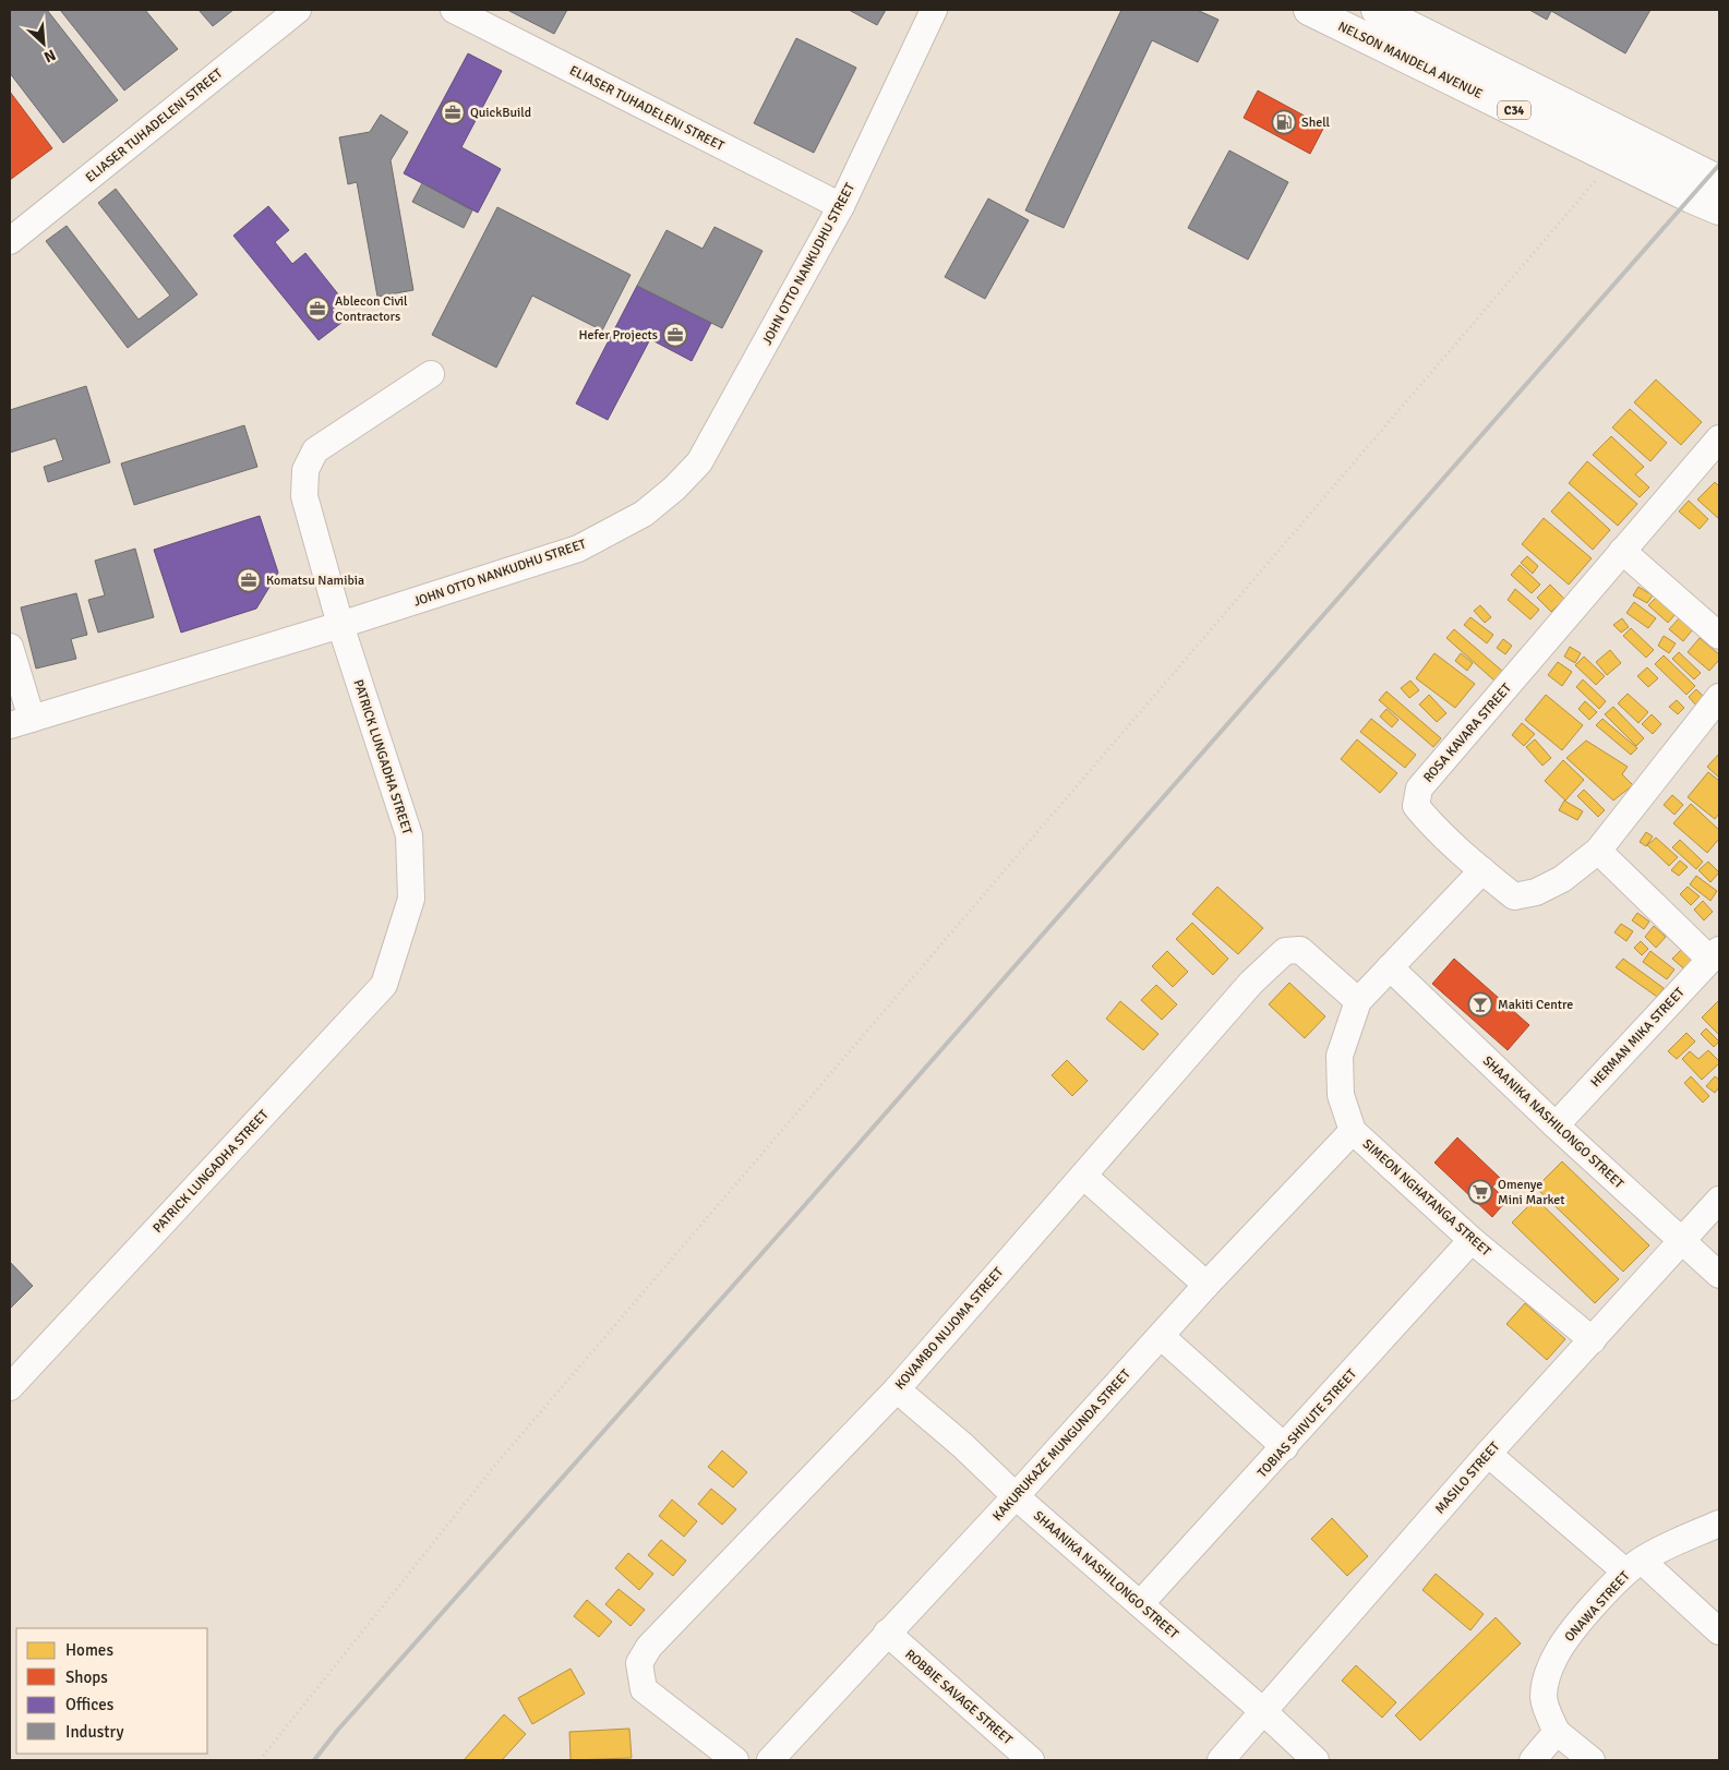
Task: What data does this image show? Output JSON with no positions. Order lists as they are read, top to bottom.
{
  "streets": {
    "main road": ["NELSON MANDELA AVENUE", "C34"],
    "street": [
      "ELIASER TUHADELENI STREET",
      "JOHN OTTO NANKUDHU STREET",
      "ROSA KAVARA STREET",
      "PATRICK LUNGADHA STREET",
      "HERMAN MIKA STREET",
      "SHAANIKA NASHILONGO STREET",
      "SIMEON NGHATANGA STREET",
      "KOVAMBO NUJOMA STREET",
      "TOBIAS SHIVUTE STREET",
      "KAKURUKAZE MUNGUNDA STREET",
      "MASILO STREET",
      "ONAWA STREET",
      "ROBBIE SAVAGE STREET"
    ]
  },
  "crossings": [
    ["ELIASER TUHADELENI STREET", "JOHN OTTO NANKUDHU STREET"],
    ["JOHN OTTO NANKUDHU STREET", "PATRICK LUNGADHA STREET"],
    ["ROSA KAVARA STREET", "SIMEON NGHATANGA STREET"],
    ["HERMAN MIKA STREET", "SHAANIKA NASHILONGO STREET"],
    ["SHAANIKA NASHILONGO STREET", "SIMEON NGHATANGA STREET"],
    ["SHAANIKA NASHILONGO STREET", "KOVAMBO NUJOMA STREET"],
    ["SHAANIKA NASHILONGO STREET", "TOBIAS SHIVUTE STREET"],
    ["SHAANIKA NASHILONGO STREET", "KAKURUKAZE MUNGUNDA STREET"],
    ["SHAANIKA NASHILONGO STREET", "MASILO STREET"],
    ["SIMEON NGHATANGA STREET", "KOVAMBO NUJOMA STREET"],
    ["SIMEON NGHATANGA STREET", "TOBIAS SHIVUTE STREET"],
    ["SIMEON NGHATANGA STREET", "KAKURUKAZE MUNGUNDA STREET"],
    ["SIMEON NGHATANGA STREET", "MASILO STREET"],
    ["KAKURUKAZE MUNGUNDA STREET", "ROBBIE SAVAGE STREET"]
  ],
  "places": {
    "office": [
      "QuickBuild",
      "Ablecon Civil Contractors",
      "Hefer Projects",
      "Komatsu Namibia"
    ],
    "fuel station": ["Shell"],
    "bar": ["Makiti Centre"],
    "supermarket": ["Omenye Mini Market"]
  },
  "legend": [
    "Homes",
    "Shops",
    "Offices",
    "Industry"
  ],
  "north": "bottom right"
}
